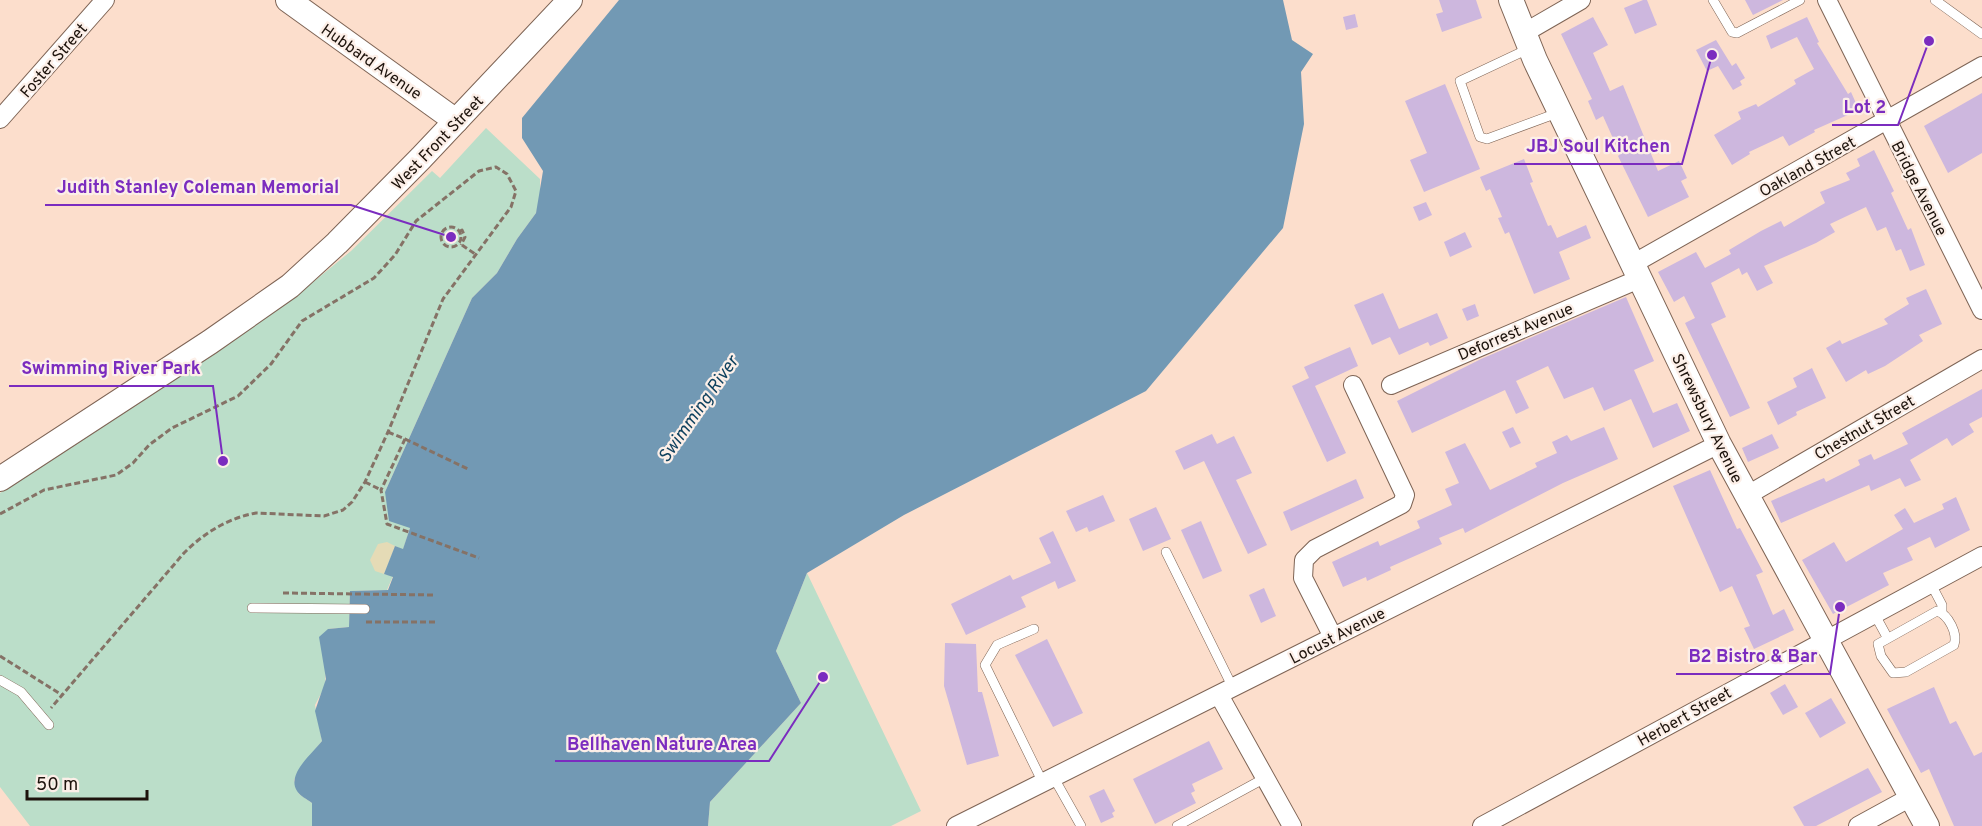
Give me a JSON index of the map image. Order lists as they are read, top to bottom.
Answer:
{
  "streets": {
    "main road": ["Hubbard Avenue", "West Front Street", "Shrewsbury Avenue"],
    "street": [
      "Foster Street",
      "Oakland Street",
      "Bridge Avenue",
      "Deforrest Avenue",
      "Chestnut Street",
      "Locust Avenue",
      "Herbert Street"
    ]
  },
  "crossings": [
    ["Hubbard Avenue", "West Front Street"],
    ["Oakland Street", "Bridge Avenue"],
    ["Oakland Street", "Deforrest Avenue"],
    ["Oakland Street", "Shrewsbury Avenue"],
    ["Deforrest Avenue", "Shrewsbury Avenue"],
    ["Shrewsbury Avenue", "Chestnut Street"],
    ["Shrewsbury Avenue", "Locust Avenue"],
    ["Shrewsbury Avenue", "Herbert Street"]
  ],
  "water": ["Swimming River"],
  "places": [
    "Lot 2",
    "JBJ Soul Kitchen",
    "Judith Stanley Coleman Memorial",
    "Swimming River Park",
    "B2 Bistro & Bar",
    "Bellhaven Nature Area"
  ],
  "scale_bar": "50 m"
}
